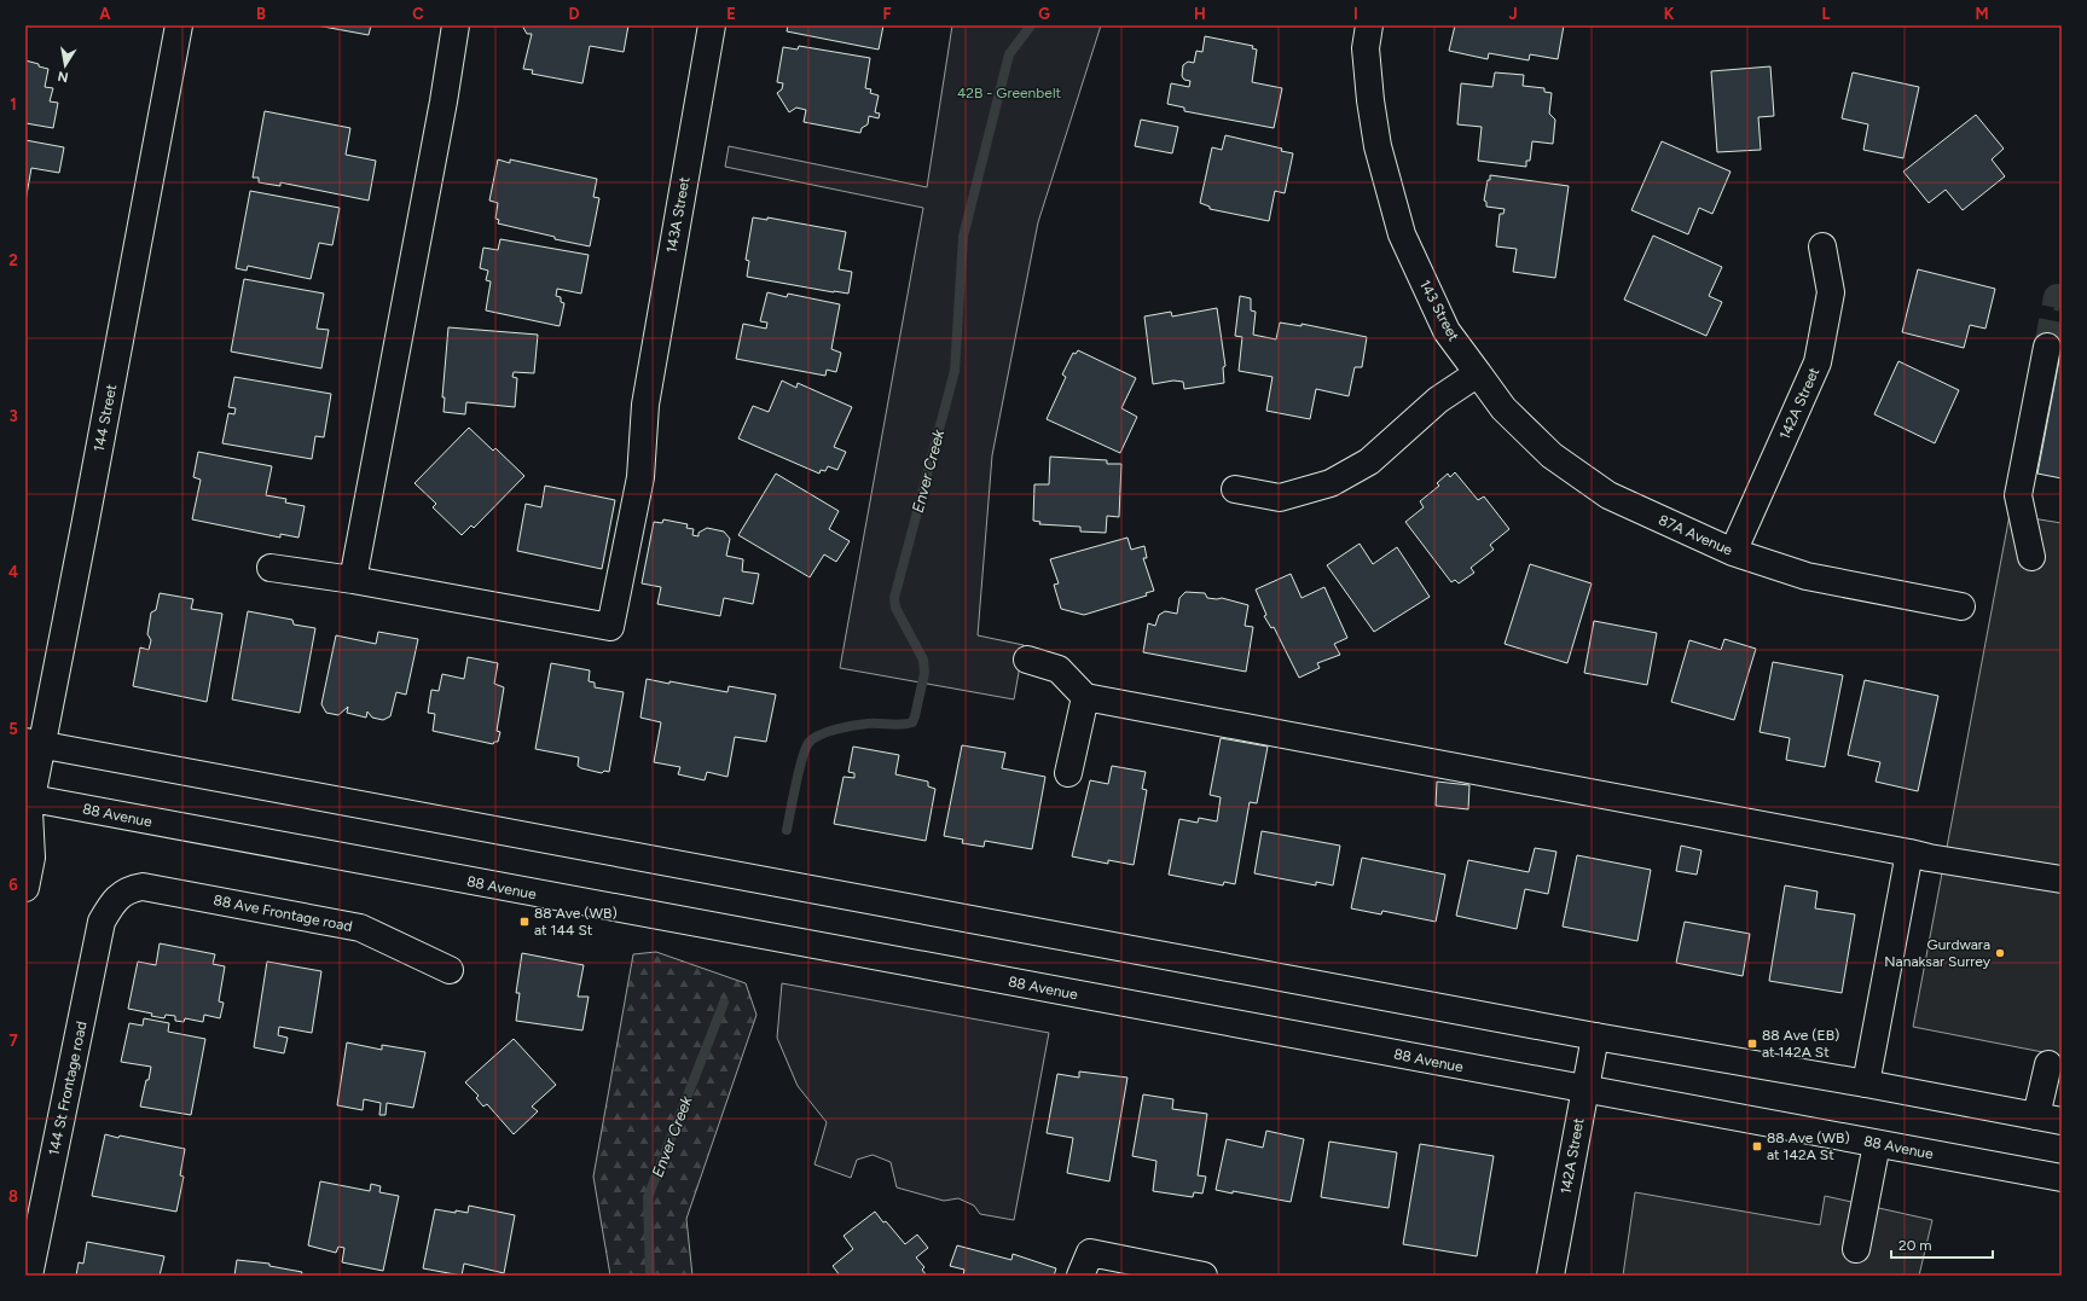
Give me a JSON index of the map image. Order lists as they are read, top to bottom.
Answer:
{
  "streets": {
    "main road": [
      "143A Street",
      "143 Street",
      "142A Street",
      "144 Street",
      "87A Avenue",
      "88 Avenue",
      "88 Ave Frontage road",
      "144 St Frontage road"
    ]
  },
  "crossings": [
    ["143 Street", "87A Avenue"],
    ["142A Street", "87A Avenue"],
    ["142A Street", "88 Avenue"],
    ["144 Street", "88 Avenue"],
    ["88 Ave Frontage road", "144 St Frontage road"]
  ],
  "water": ["Enver Creek"],
  "parks": ["42B - Greenbelt"],
  "places": {
    "transit": ["88 Ave (WB) at 144 St", "88 Ave (EB) at 142A St", "88 Ave (WB) at 142A St"],
    "other": ["Gurdwara Nanaksar Surrey"]
  },
  "scale_bar": "20 m",
  "north": "bottom",
  "grid": {
    "columns": [
      "A",
      "B",
      "C",
      "D",
      "E",
      "F",
      "G",
      "H",
      "I",
      "J",
      "K",
      "L",
      "M"
    ],
    "rows": [
      "1",
      "2",
      "3",
      "4",
      "5",
      "6",
      "7",
      "8"
    ]
  }
}
